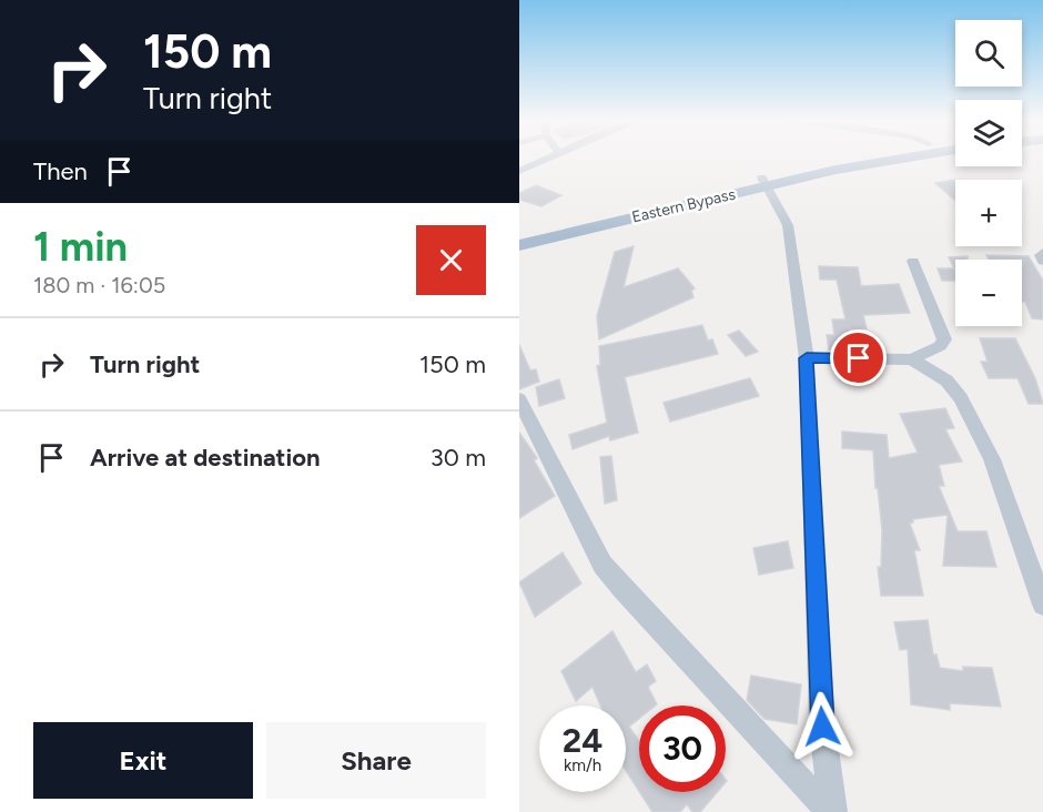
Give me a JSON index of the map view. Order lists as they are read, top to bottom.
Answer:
{
  "streets": {
    "main road": ["Eastern Bypass"]
  },
  "page": {
    "turn": ["150 m", "Turn right"],
    "map_buttons": ["+", "−"],
    "then": "Then",
    "heading": ["1 min", "180 m · 16:05"],
    "list": [
      {
        "name": "Turn right",
        "value": "150 m"
      },
      {
        "name": "Arrive at destination",
        "value": "30 m"
      }
    ],
    "speed": "24 km/h",
    "limit": "30",
    "buttons": ["Exit", "Share"]
  }
}
